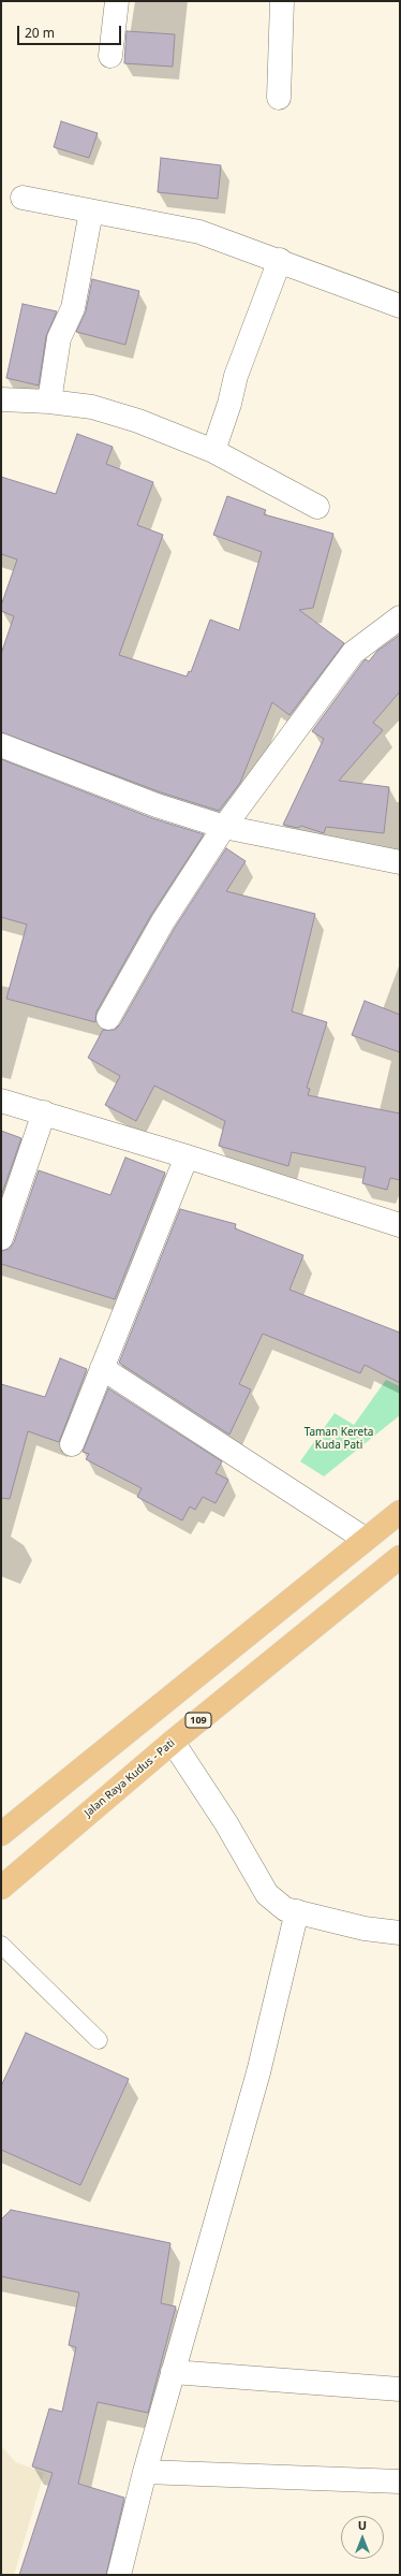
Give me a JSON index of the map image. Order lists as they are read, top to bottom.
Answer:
{
  "streets": {
    "main road": ["109", "Jalan Raya Kudus - Pati"]
  },
  "parks": ["Taman Kereta Kuda Pati"],
  "scale_bar": "20 m",
  "north": "top"
}
